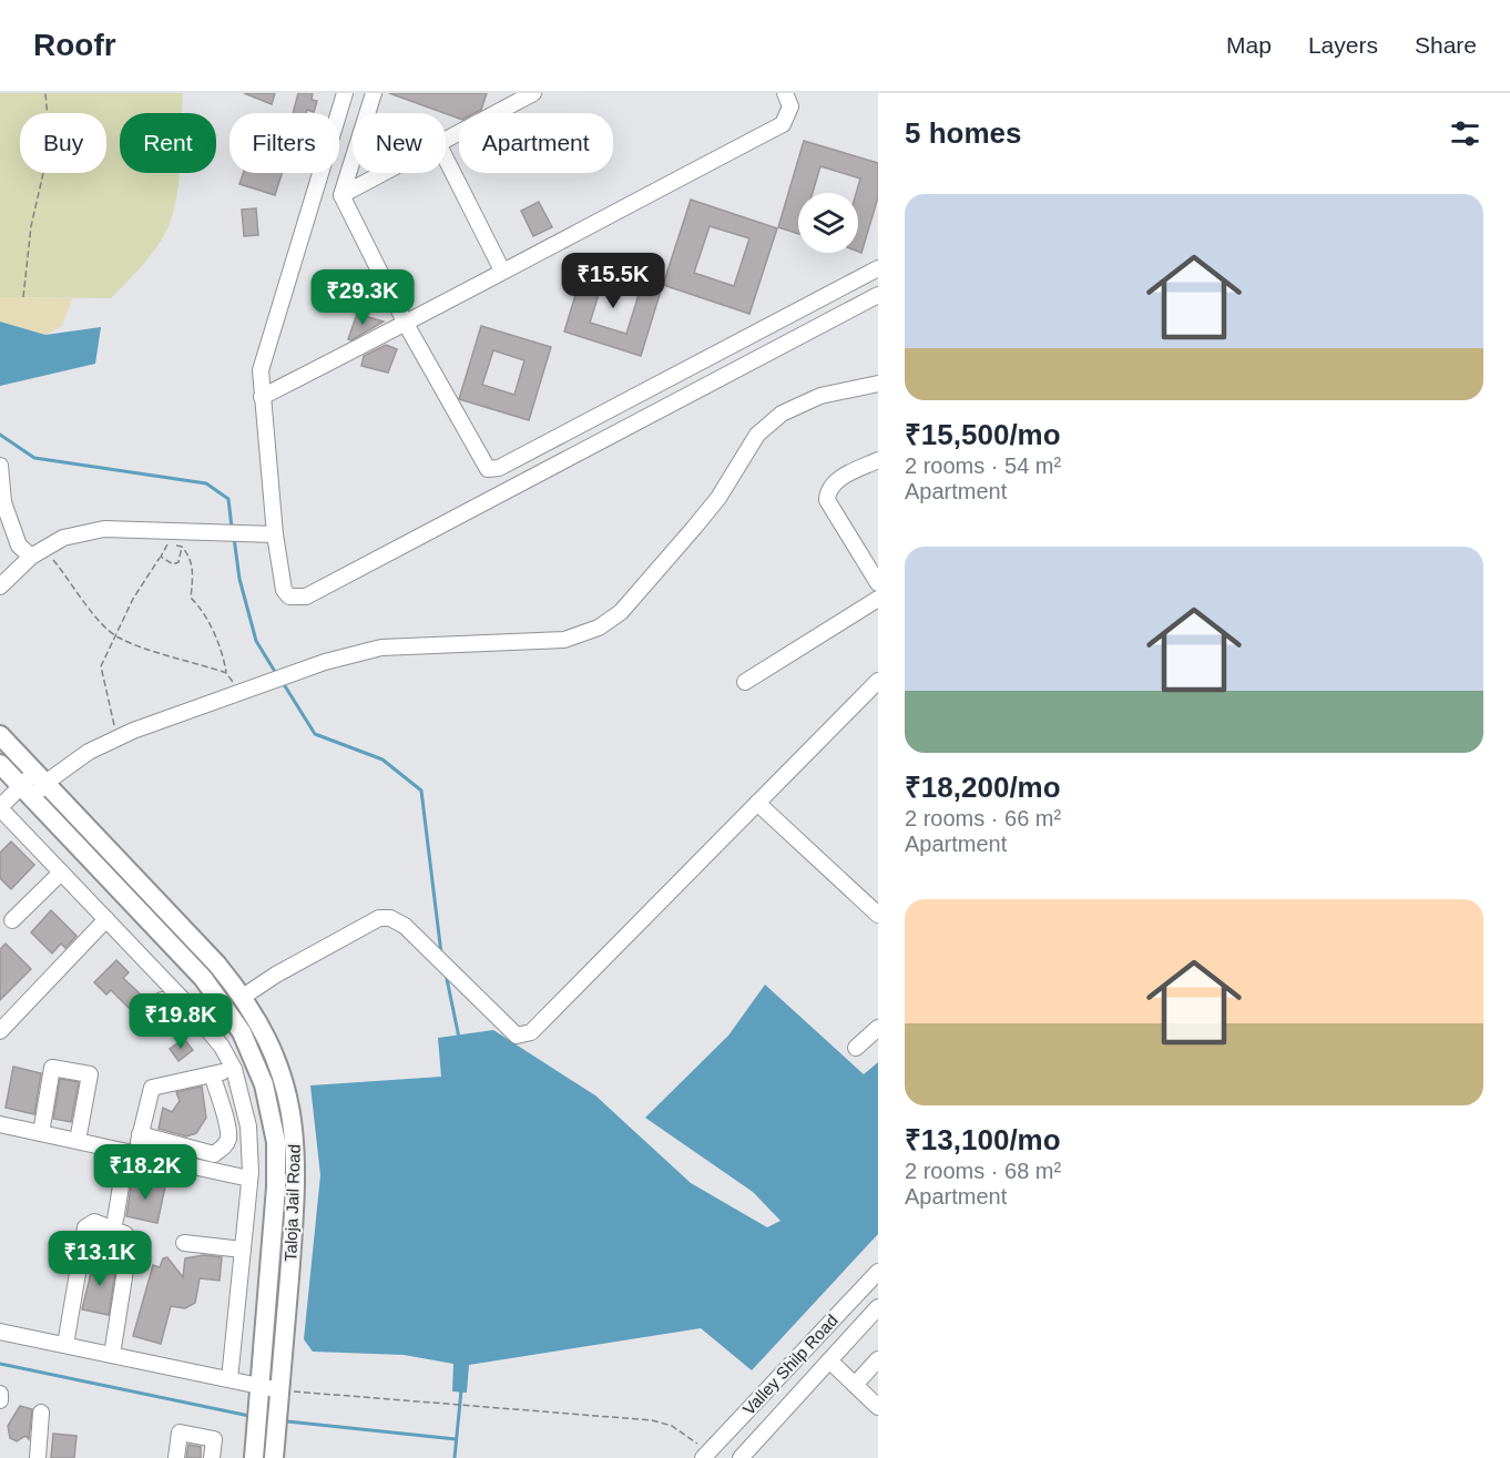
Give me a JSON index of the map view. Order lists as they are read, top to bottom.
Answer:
{
  "streets": {
    "main road": ["Taloja Jail Road"],
    "street": ["Valley Shilp Road"]
  },
  "page": {
    "header": "Roofr",
    "nav": ["Map", "Layers", "Share"],
    "heading": "5 homes",
    "chip": [
      "Buy",
      "Rent",
      "Filters",
      "New",
      "Apartment"
    ],
    "list": [
      {
        "name": "₹15,500/mo",
        "note": "2 rooms · 54 m² · Apartment"
      },
      {
        "name": "₹18,200/mo",
        "note": "2 rooms · 66 m² · Apartment"
      },
      {
        "name": "₹13,100/mo",
        "note": "2 rooms · 68 m² · Apartment"
      }
    ],
    "price": [
      "₹15.5K",
      "₹29.3K",
      "₹19.8K",
      "₹18.2K",
      "₹13.1K"
    ]
  }
}
